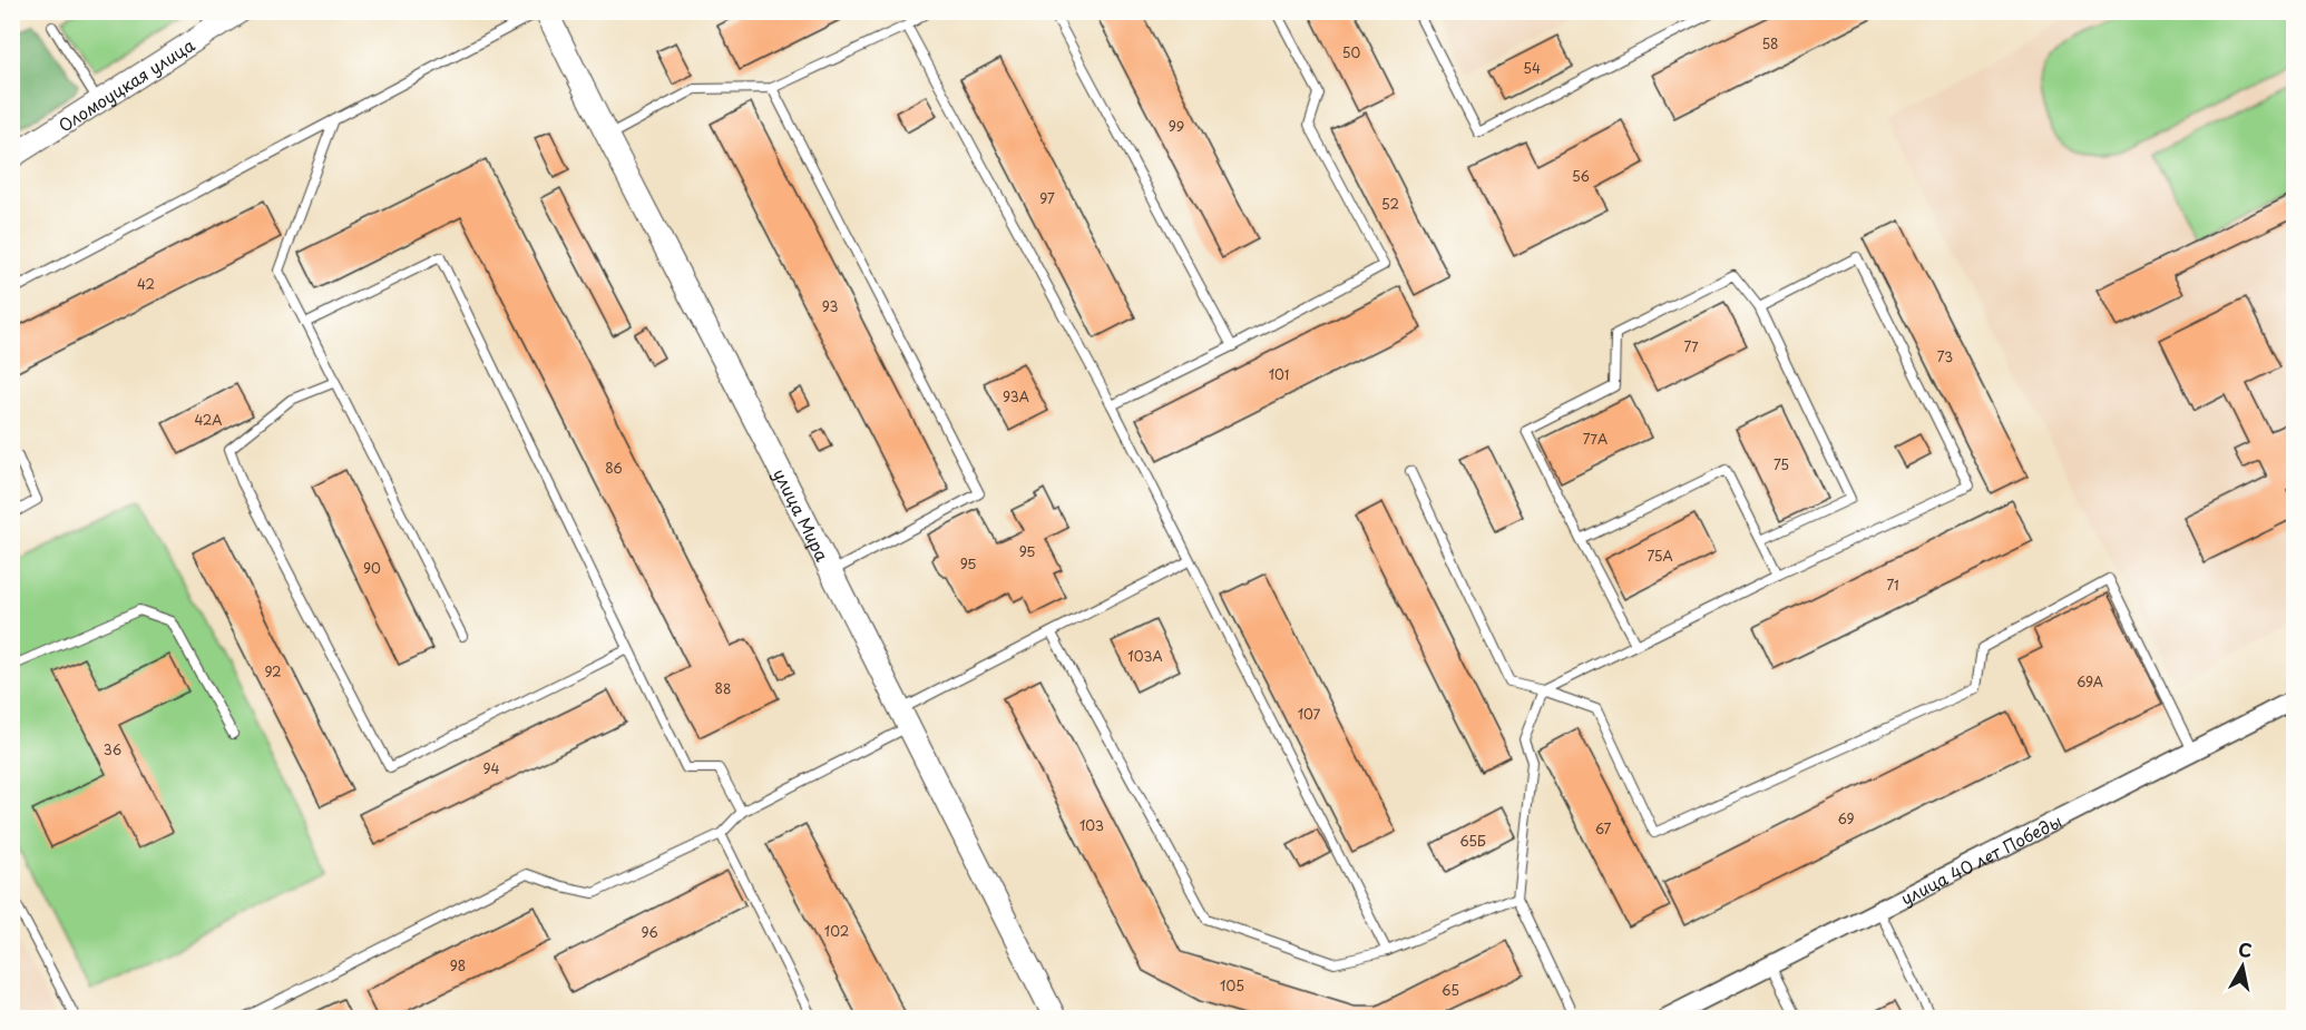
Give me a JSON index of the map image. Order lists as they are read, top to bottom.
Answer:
{
  "streets": {
    "street": ["Оломоуцкая улица", "улица Мира", "улица 40 лет Победы"]
  },
  "house_numbers": [
    "58",
    "50",
    "54",
    "99",
    "56",
    "97",
    "52",
    "42",
    "93",
    "77",
    "73",
    "101",
    "93А",
    "42А",
    "77А",
    "75",
    "86",
    "95",
    "75А",
    "95",
    "90",
    "71",
    "103А",
    "92",
    "69А",
    "88",
    "107",
    "36",
    "94",
    "69",
    "103",
    "67",
    "65Б",
    "102",
    "96",
    "98",
    "105",
    "65"
  ],
  "north": "top"
}
